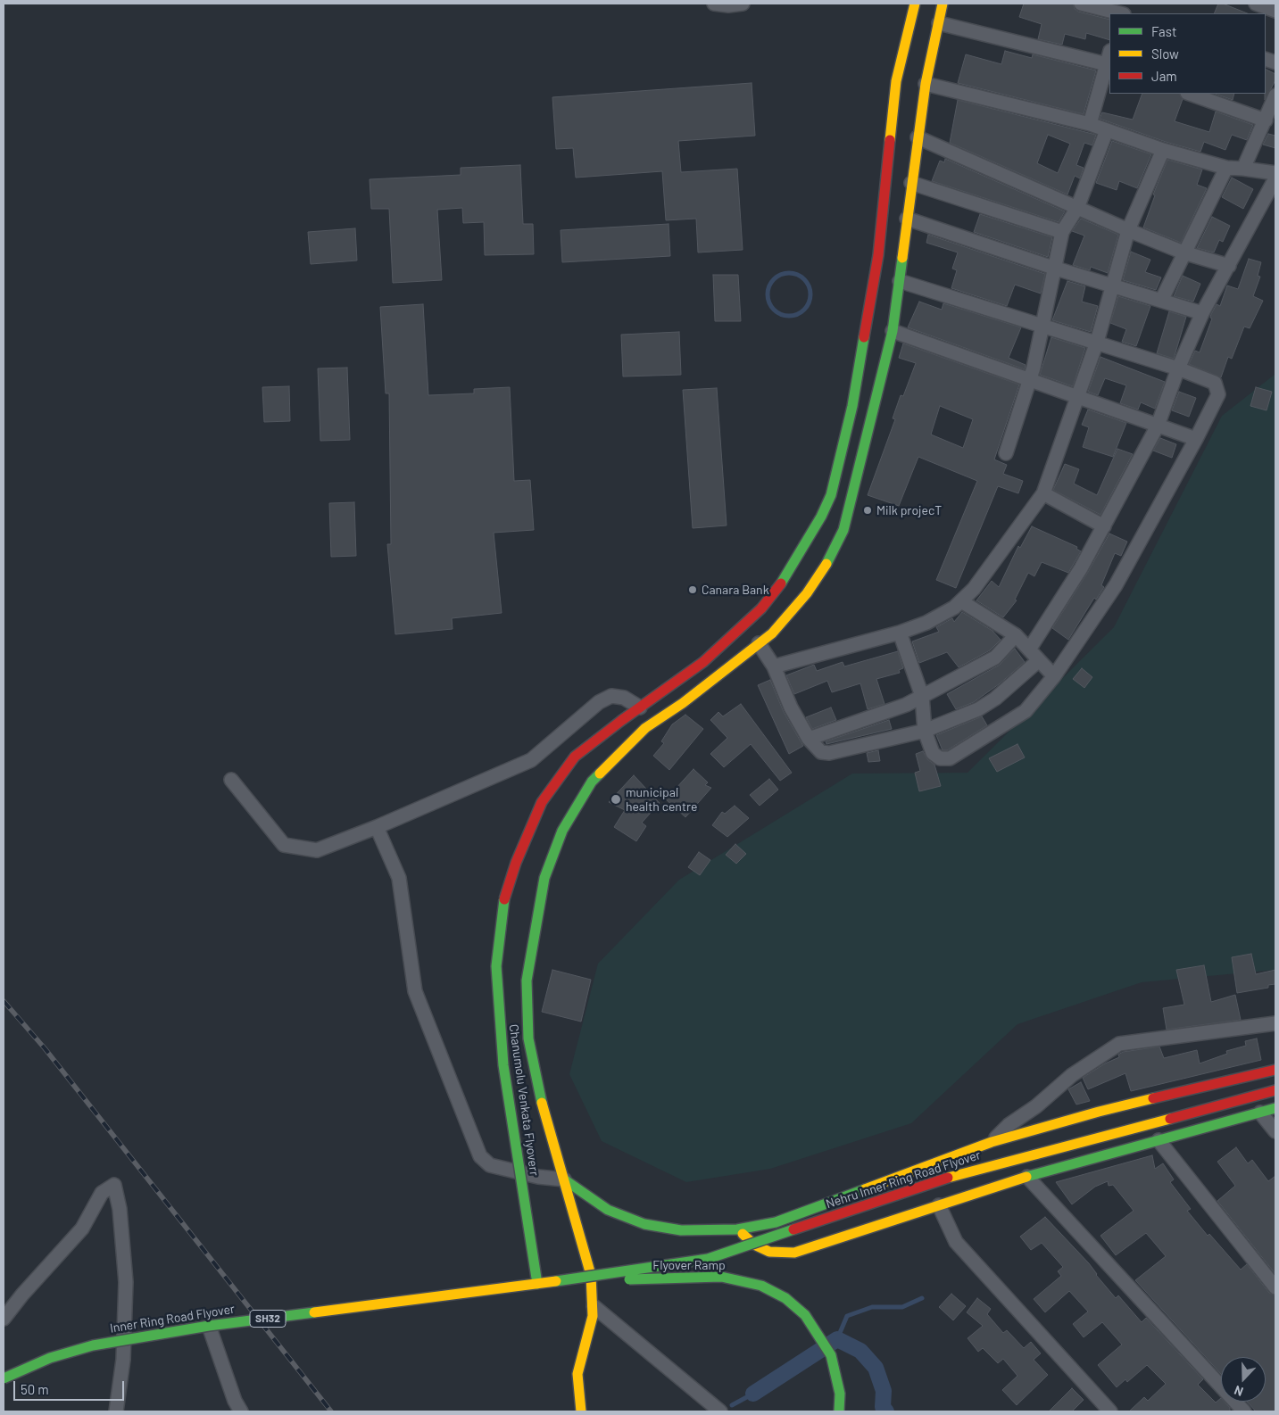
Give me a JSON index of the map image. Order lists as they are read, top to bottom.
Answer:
{
  "streets": {
    "street": [
      "Chanumolu Venkata Flyoverr",
      "Nehru Inner Ring Road Flyover",
      "Flyover Ramp",
      "Inner Ring Road Flyover",
      "SH32"
    ]
  },
  "crossings": [
    ["Chanumolu Venkata Flyoverr", "Nehru Inner Ring Road Flyover"],
    ["Chanumolu Venkata Flyoverr", "Flyover Ramp"],
    ["Chanumolu Venkata Flyoverr", "Inner Ring Road Flyover"],
    ["Nehru Inner Ring Road Flyover", "Flyover Ramp"],
    ["Nehru Inner Ring Road Flyover", "Inner Ring Road Flyover"],
    ["Flyover Ramp", "Inner Ring Road Flyover"]
  ],
  "places": ["Milk projecT", "Canara Bank", "municipal health centre"],
  "legend": ["Fast", "Slow", "Jam"],
  "scale_bar": "50 m",
  "north": "bottom"
}
